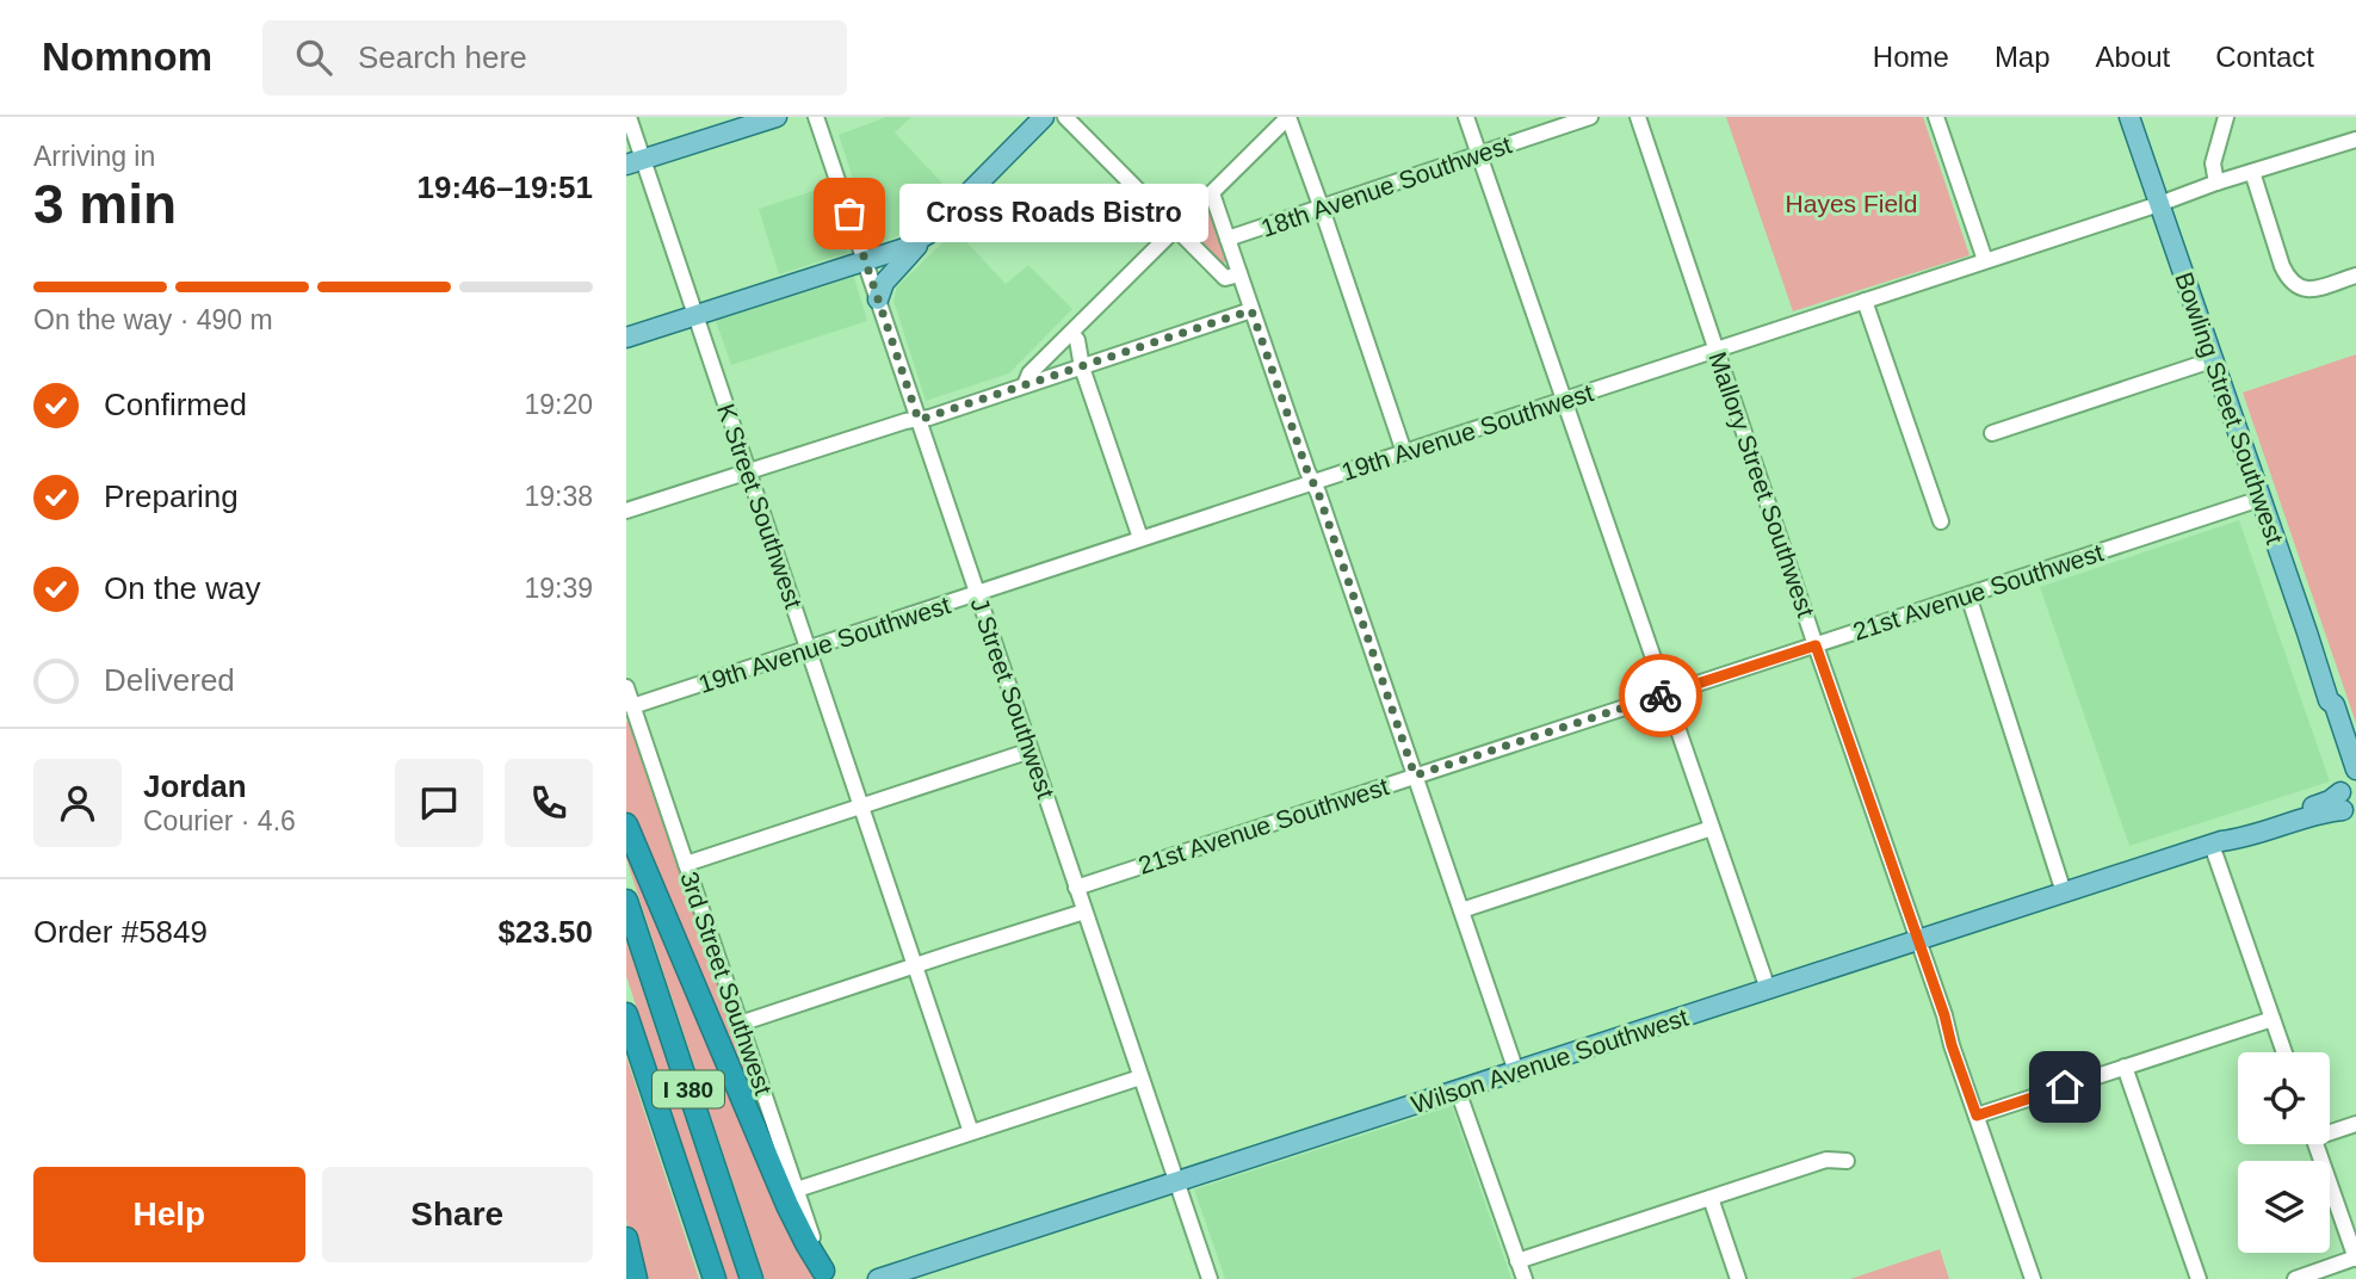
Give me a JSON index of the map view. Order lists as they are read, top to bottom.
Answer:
{
  "streets": {
    "highway": ["I 380"],
    "main road": ["Bowling Street Southwest", "Wilson Avenue Southwest"],
    "street": [
      "18th Avenue Southwest",
      "19th Avenue Southwest",
      "Mallory Street Southwest",
      "K Street Southwest",
      "21st Avenue Southwest",
      "J Street Southwest",
      "3rd Street Southwest"
    ]
  },
  "crossings": [
    ["Bowling Street Southwest", "19th Avenue Southwest"],
    ["Bowling Street Southwest", "21st Avenue Southwest"],
    ["Bowling Street Southwest", "Wilson Avenue Southwest"],
    ["19th Avenue Southwest", "Mallory Street Southwest"],
    ["19th Avenue Southwest", "K Street Southwest"],
    ["19th Avenue Southwest", "J Street Southwest"],
    ["19th Avenue Southwest", "3rd Street Southwest"],
    ["Mallory Street Southwest", "21st Avenue Southwest"],
    ["Mallory Street Southwest", "Wilson Avenue Southwest"],
    ["21st Avenue Southwest", "J Street Southwest"],
    ["J Street Southwest", "Wilson Avenue Southwest"]
  ],
  "parks": ["Hayes Field"],
  "places": ["Cross Roads Bistro"],
  "page": {
    "header": "Nomnom",
    "search": "Search here",
    "nav": [
      "Home",
      "Map",
      "About",
      "Contact"
    ],
    "heading": ["3 min", "Arriving in", "19:46–19:51"],
    "panel": [
      "Jordan",
      "Courier · 4.6",
      "Order #5849",
      "$23.50"
    ],
    "bubble": "Cross Roads Bistro",
    "bar": "On the way · 490 m",
    "list": [
      ["Confirmed", "19:20"],
      ["Preparing", "19:38"],
      ["On the way", "19:39"],
      "Delivered"
    ],
    "buttons": ["Help", "Share"]
  }
}
